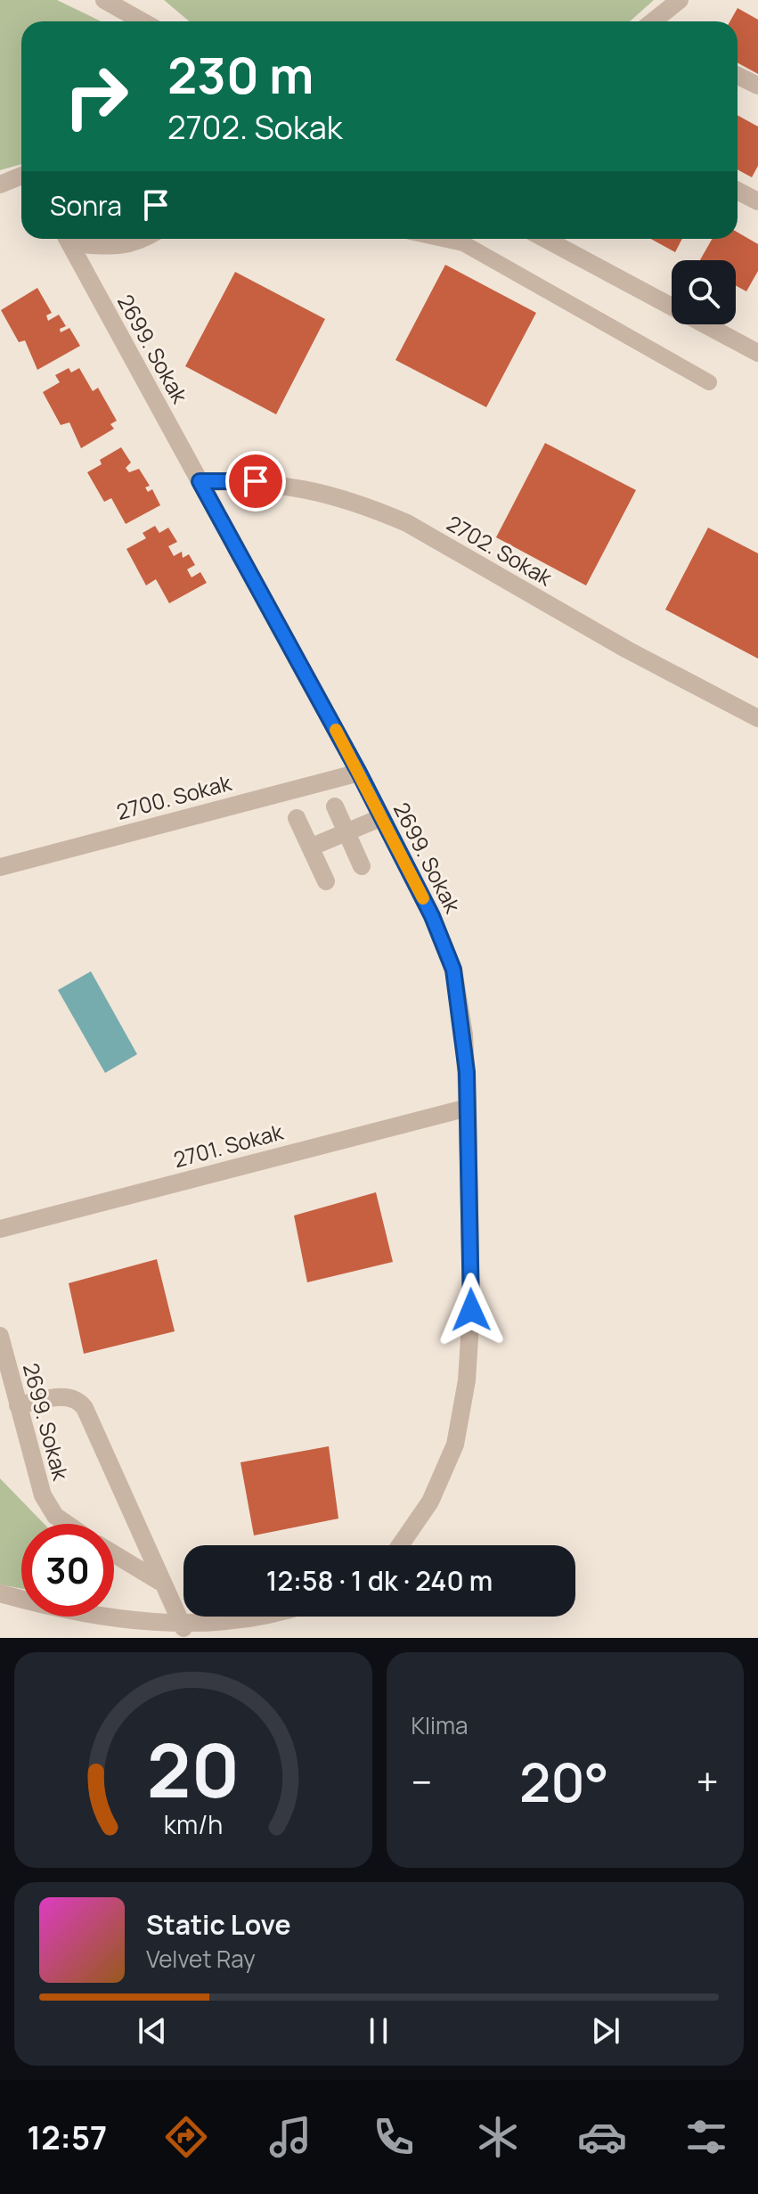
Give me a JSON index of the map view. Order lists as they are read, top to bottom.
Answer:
{
  "streets": {
    "street": [
      "2699. Sokak",
      "2702. Sokak",
      "2700. Sokak",
      "2701. Sokak"
    ]
  },
  "crossings": [
    ["2699. Sokak", "2702. Sokak"],
    ["2699. Sokak", "2700. Sokak"],
    ["2699. Sokak", "2701. Sokak"]
  ],
  "page": {
    "turn": ["230 m", "2702. Sokak"],
    "then": "Sonra",
    "limit": "30",
    "trip": "12:58 · 1 dk · 240 m",
    "tile": "Klima",
    "heat": ["−", "20°", "+"],
    "song": ["Static Love", "Velvet Ray"],
    "tabs": "12:57",
    "gauge": ["20", "km/h"]
  }
}
